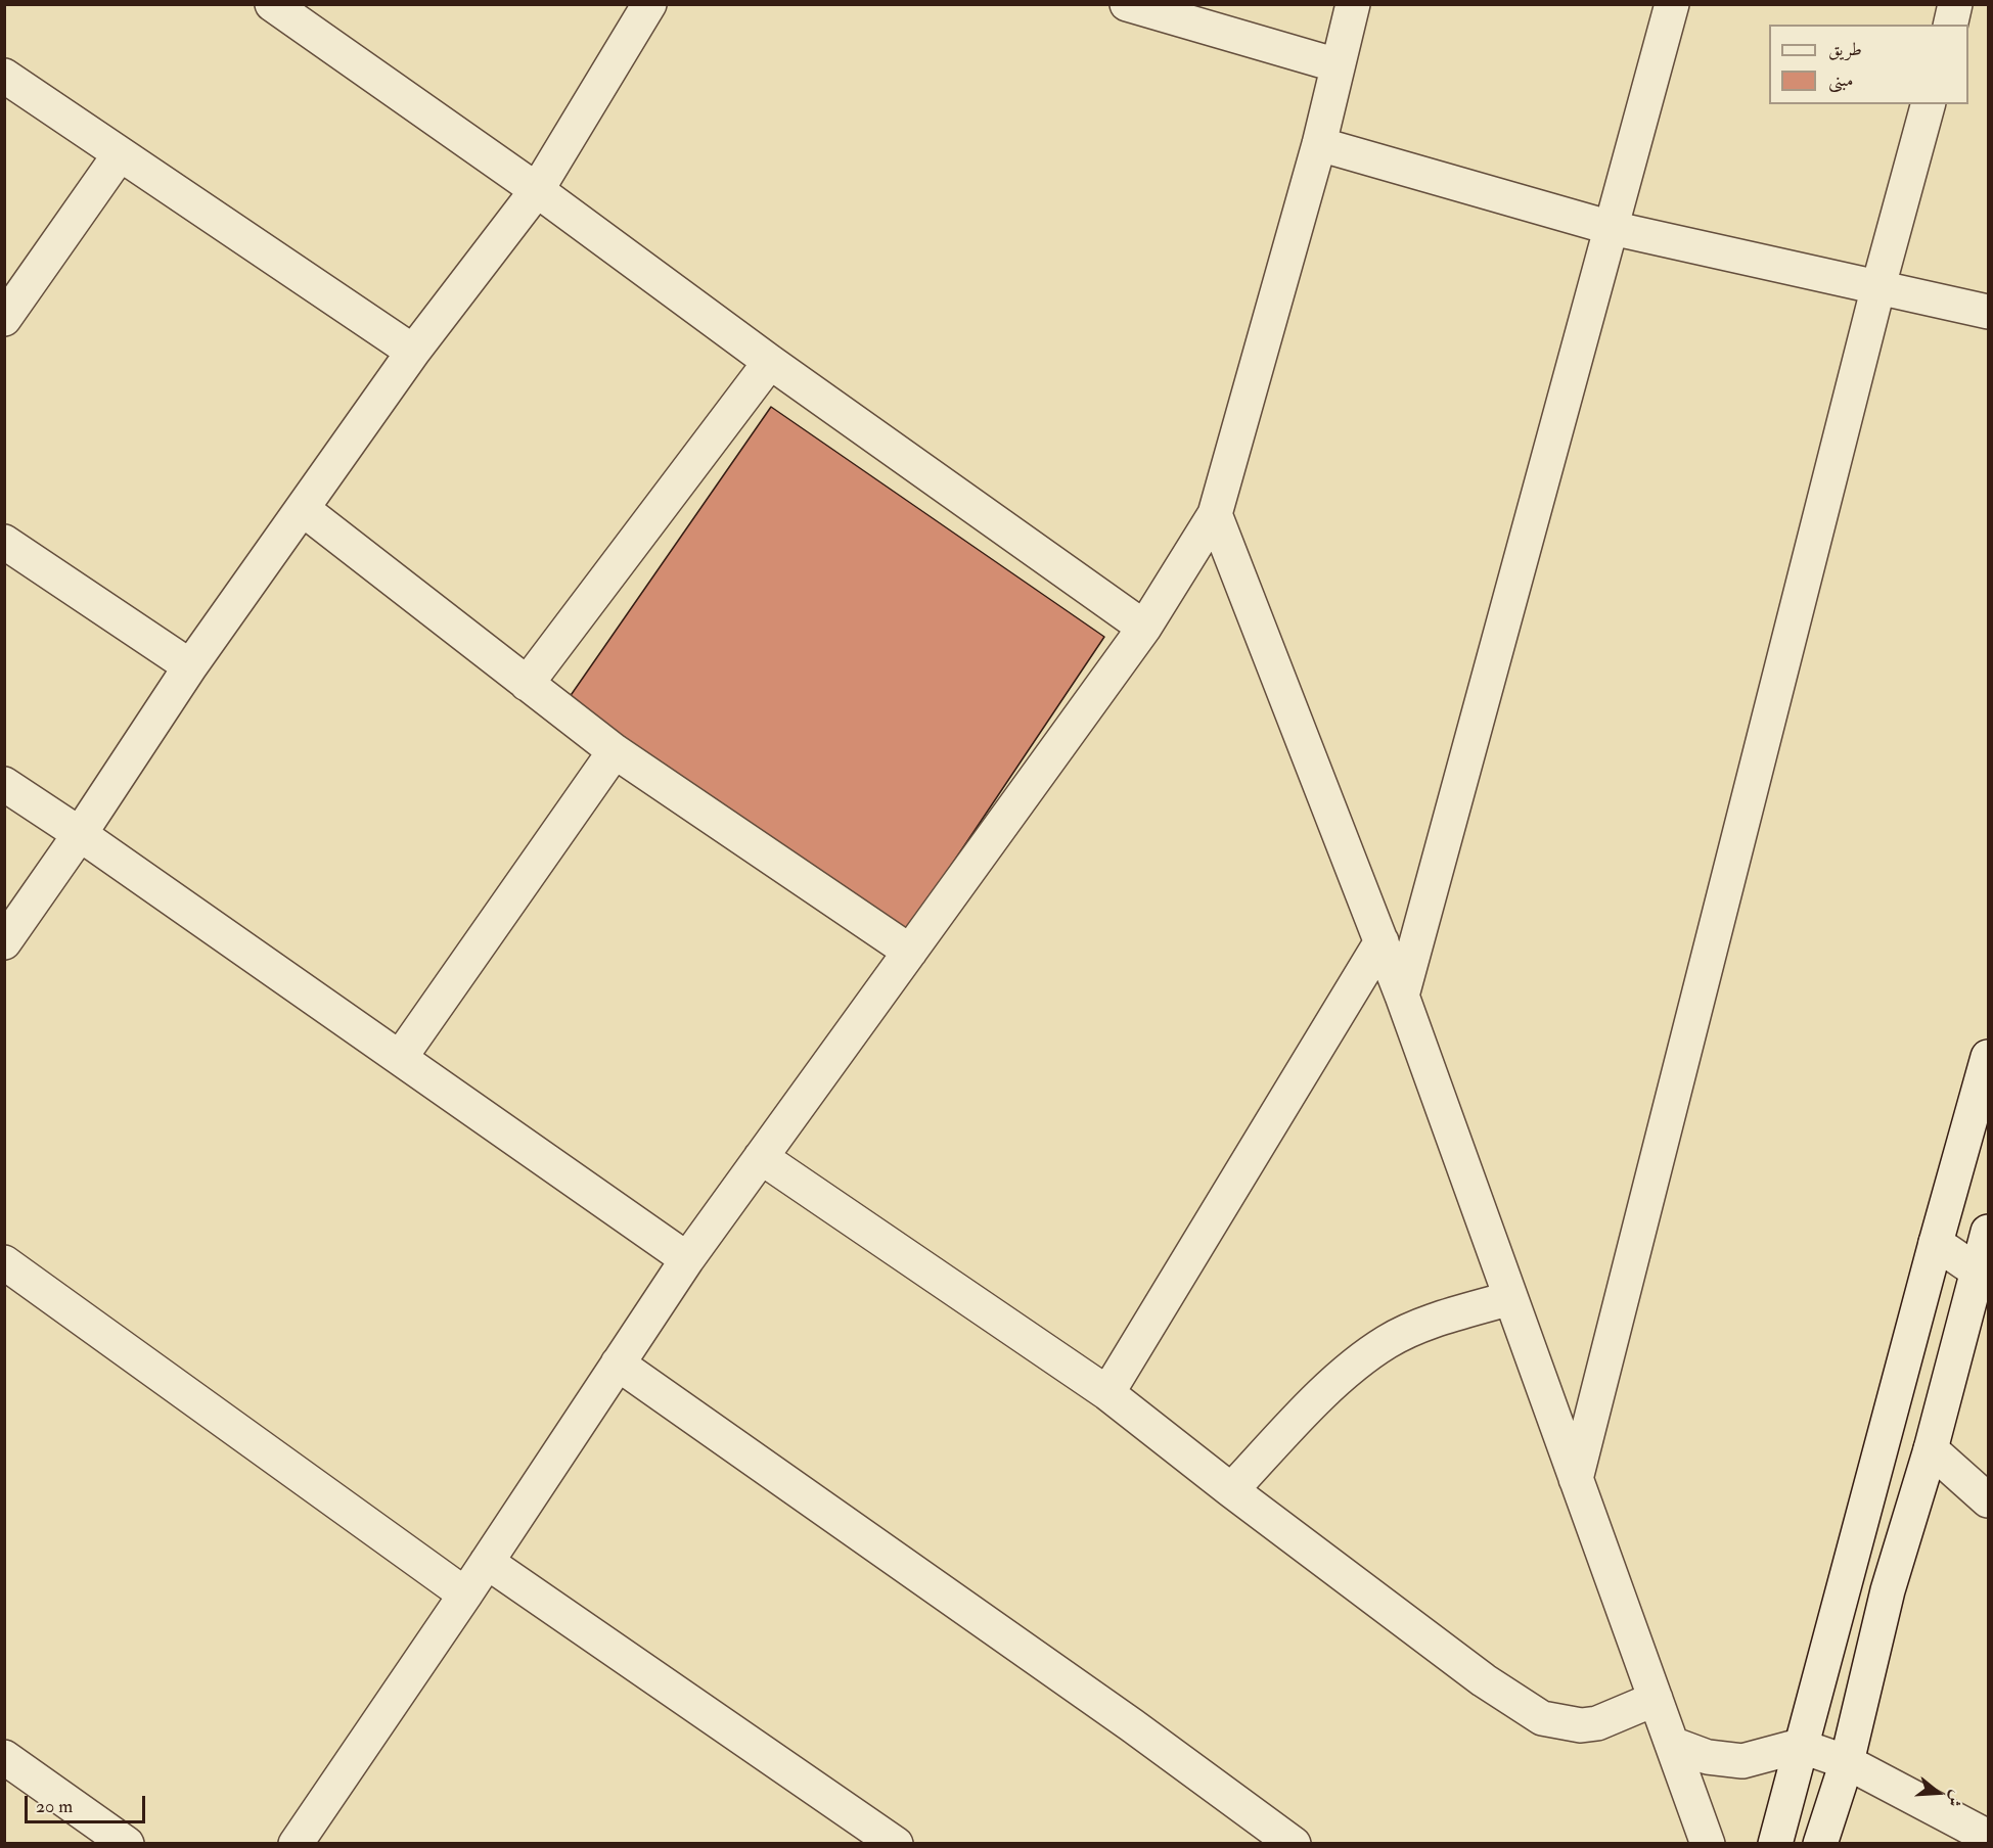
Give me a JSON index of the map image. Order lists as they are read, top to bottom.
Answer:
{
  "legend": ["طريق", "مبنى"],
  "scale_bar": "20 m",
  "north": "right"
}
